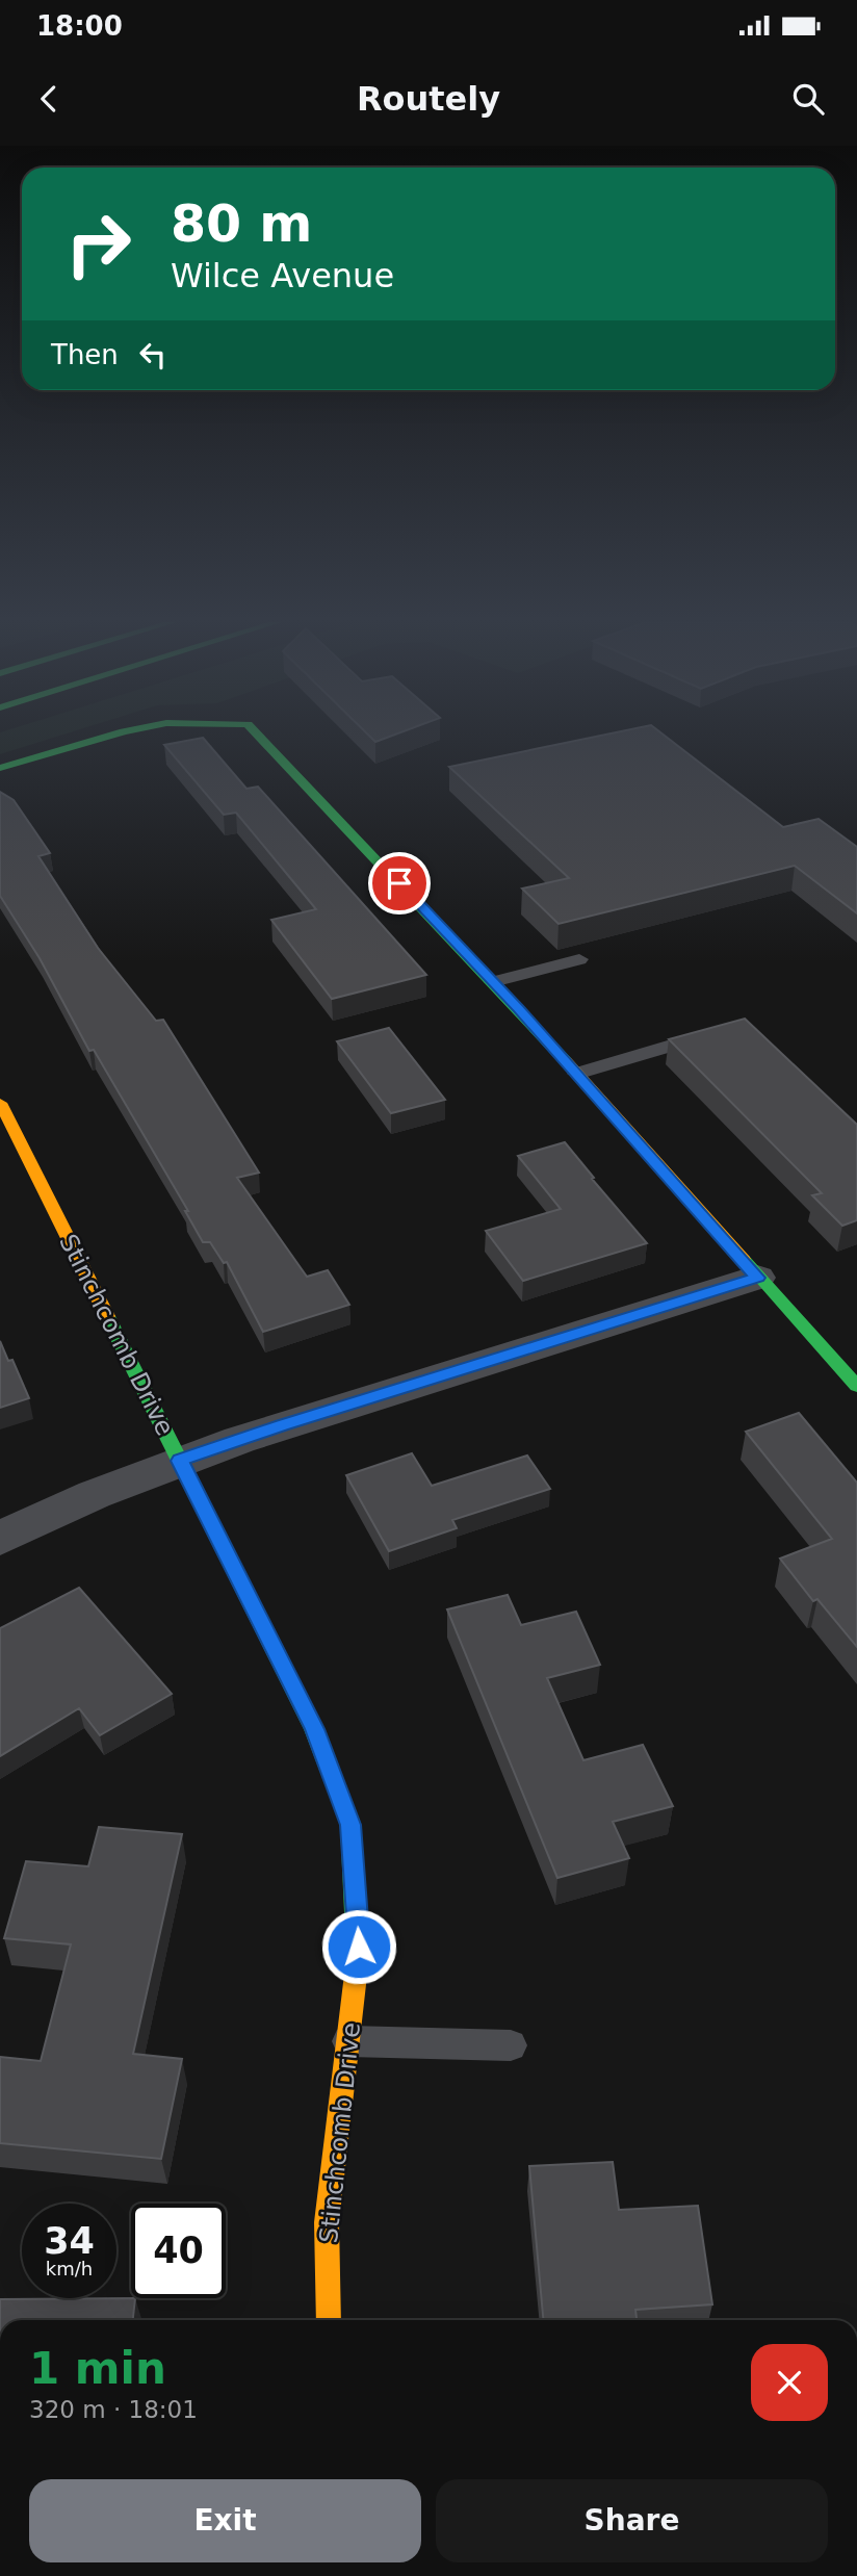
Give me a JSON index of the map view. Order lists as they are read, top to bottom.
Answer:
{
  "streets": {
    "main road": ["Stinchcomb Drive"]
  },
  "page": {
    "status": "18:00",
    "header": "Routely",
    "turn": ["80 m", "Wilce Avenue"],
    "then": "Then",
    "speed": "34 km/h",
    "limit": "40",
    "heading": ["1 min", "320 m · 18:01"],
    "buttons": ["Exit", "Share"]
  }
}
